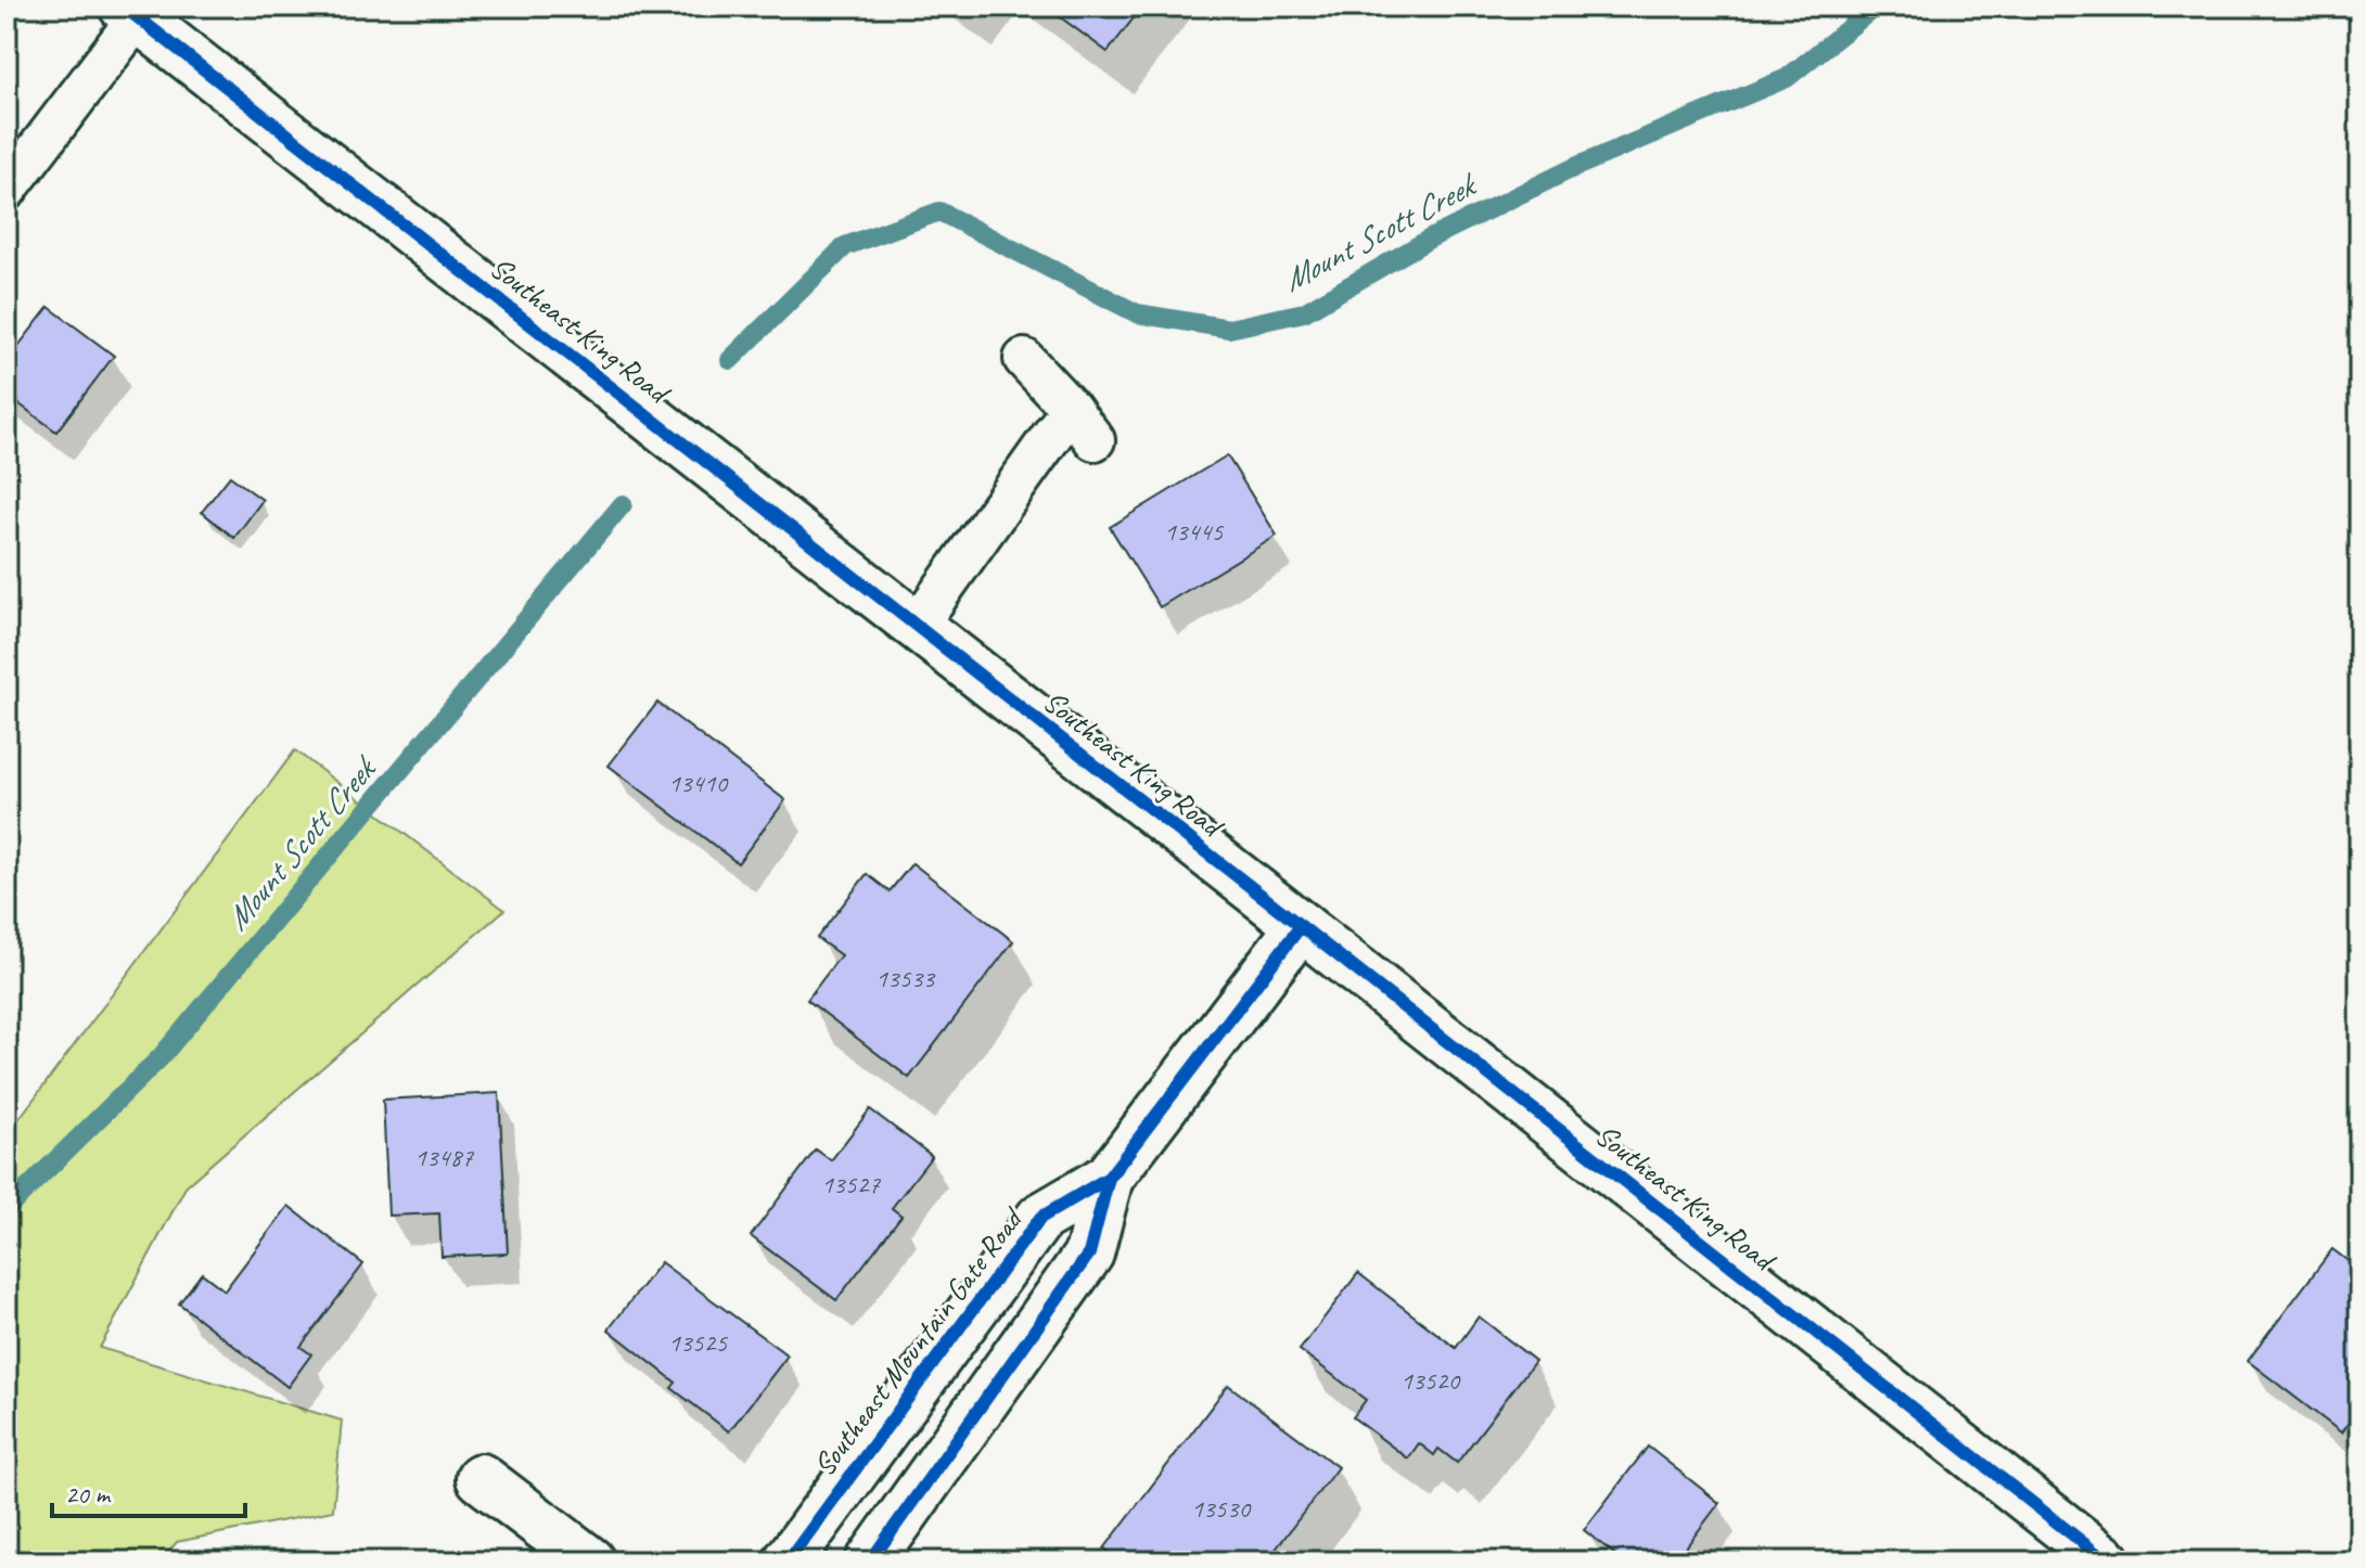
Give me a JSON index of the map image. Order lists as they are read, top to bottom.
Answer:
{
  "streets": {
    "main road": ["Southeast King Road", "Southeast Mountain Gate Road"]
  },
  "crossings": [
    ["Southeast King Road", "Southeast Mountain Gate Road"]
  ],
  "water": ["Mount Scott Creek"],
  "house_numbers": [
    "13445",
    "13410",
    "13533",
    "13487",
    "13527",
    "13525",
    "13520",
    "13530"
  ],
  "scale_bar": "20 m"
}
